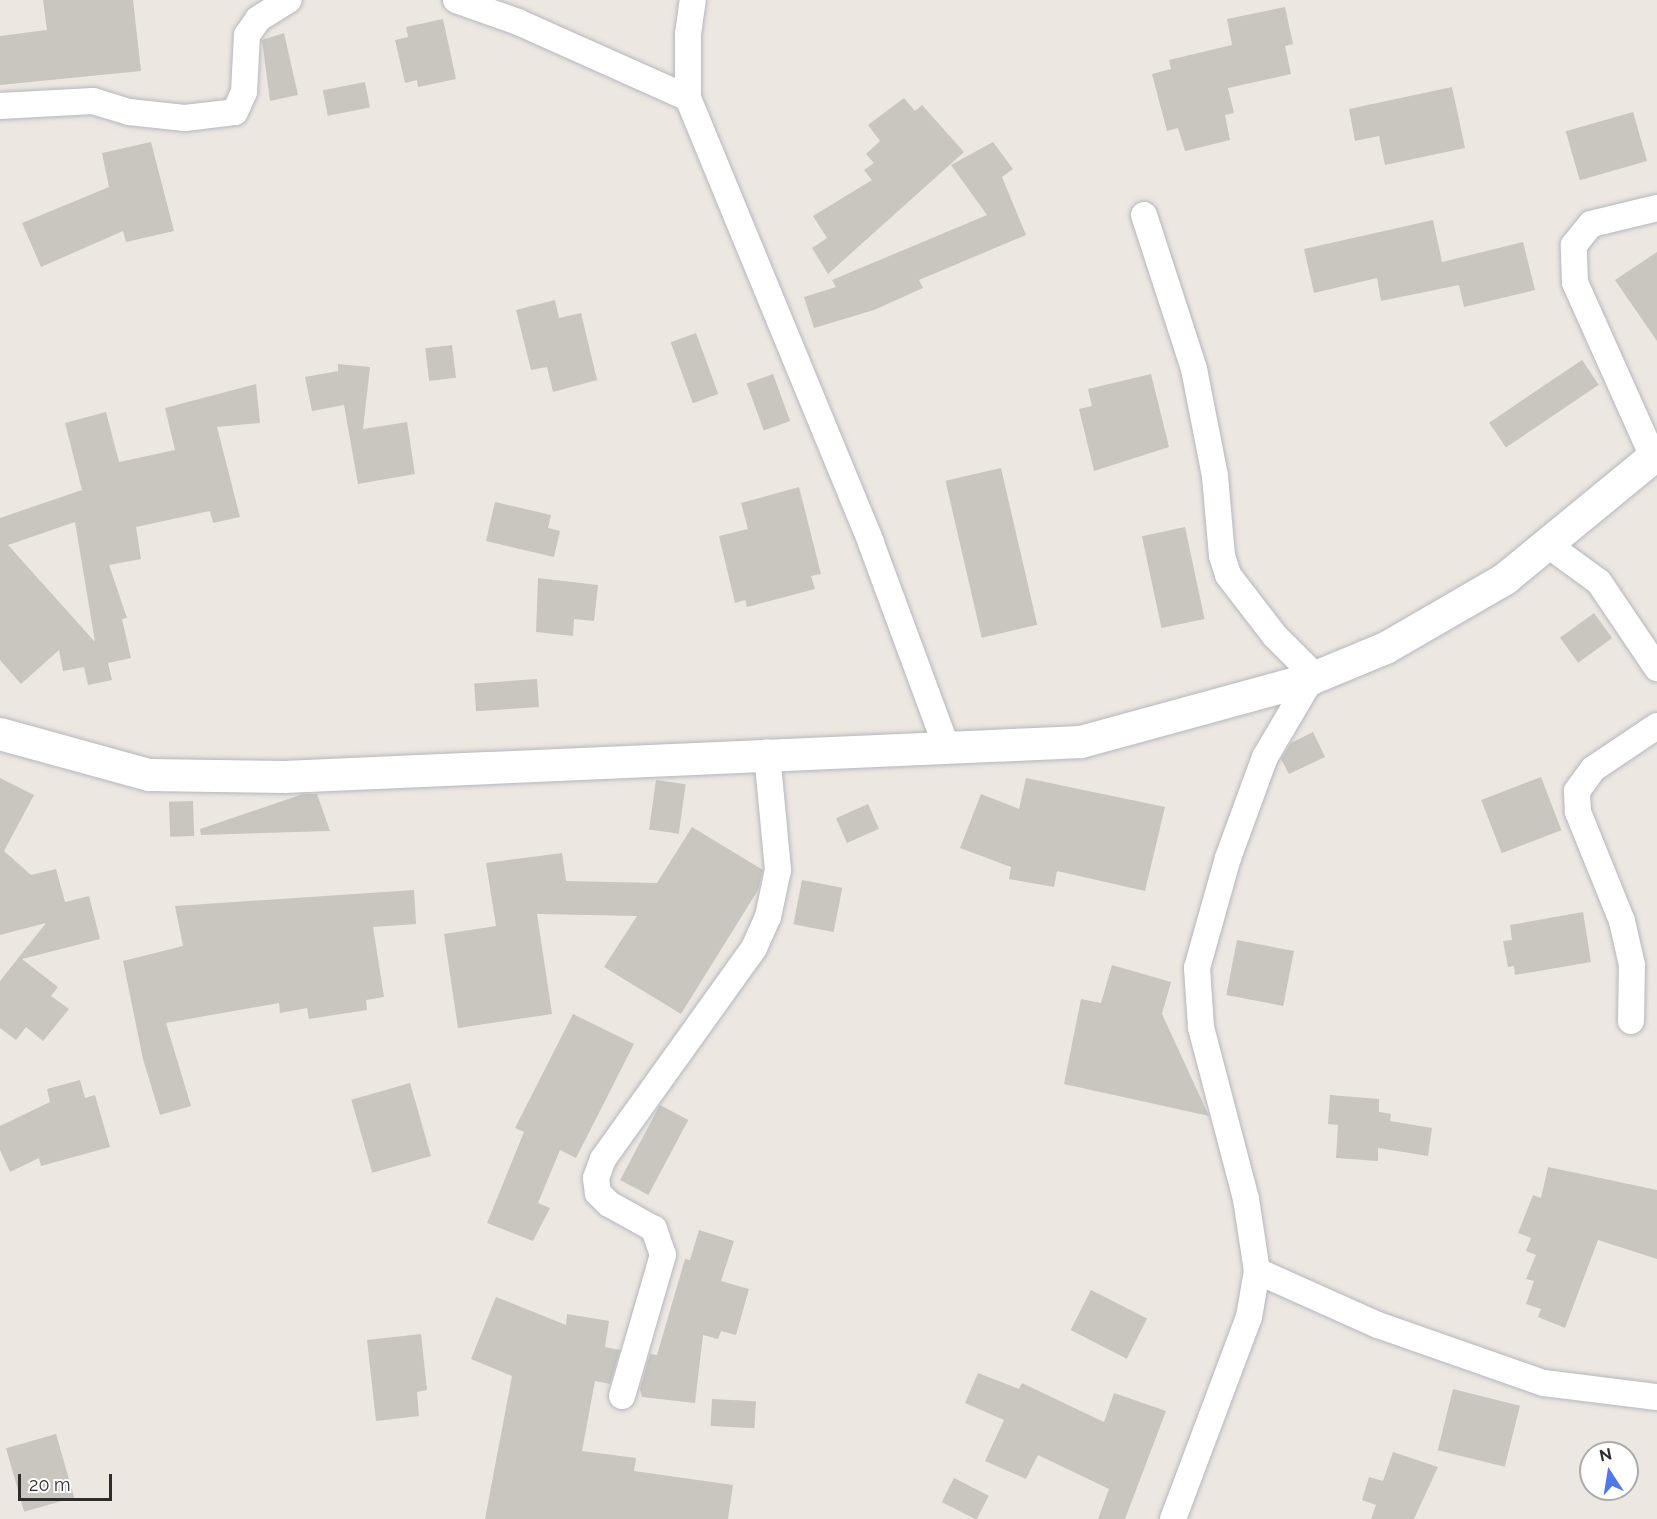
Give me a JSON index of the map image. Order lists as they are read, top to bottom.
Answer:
{
  "scale_bar": "20 m",
  "north": "top"
}
